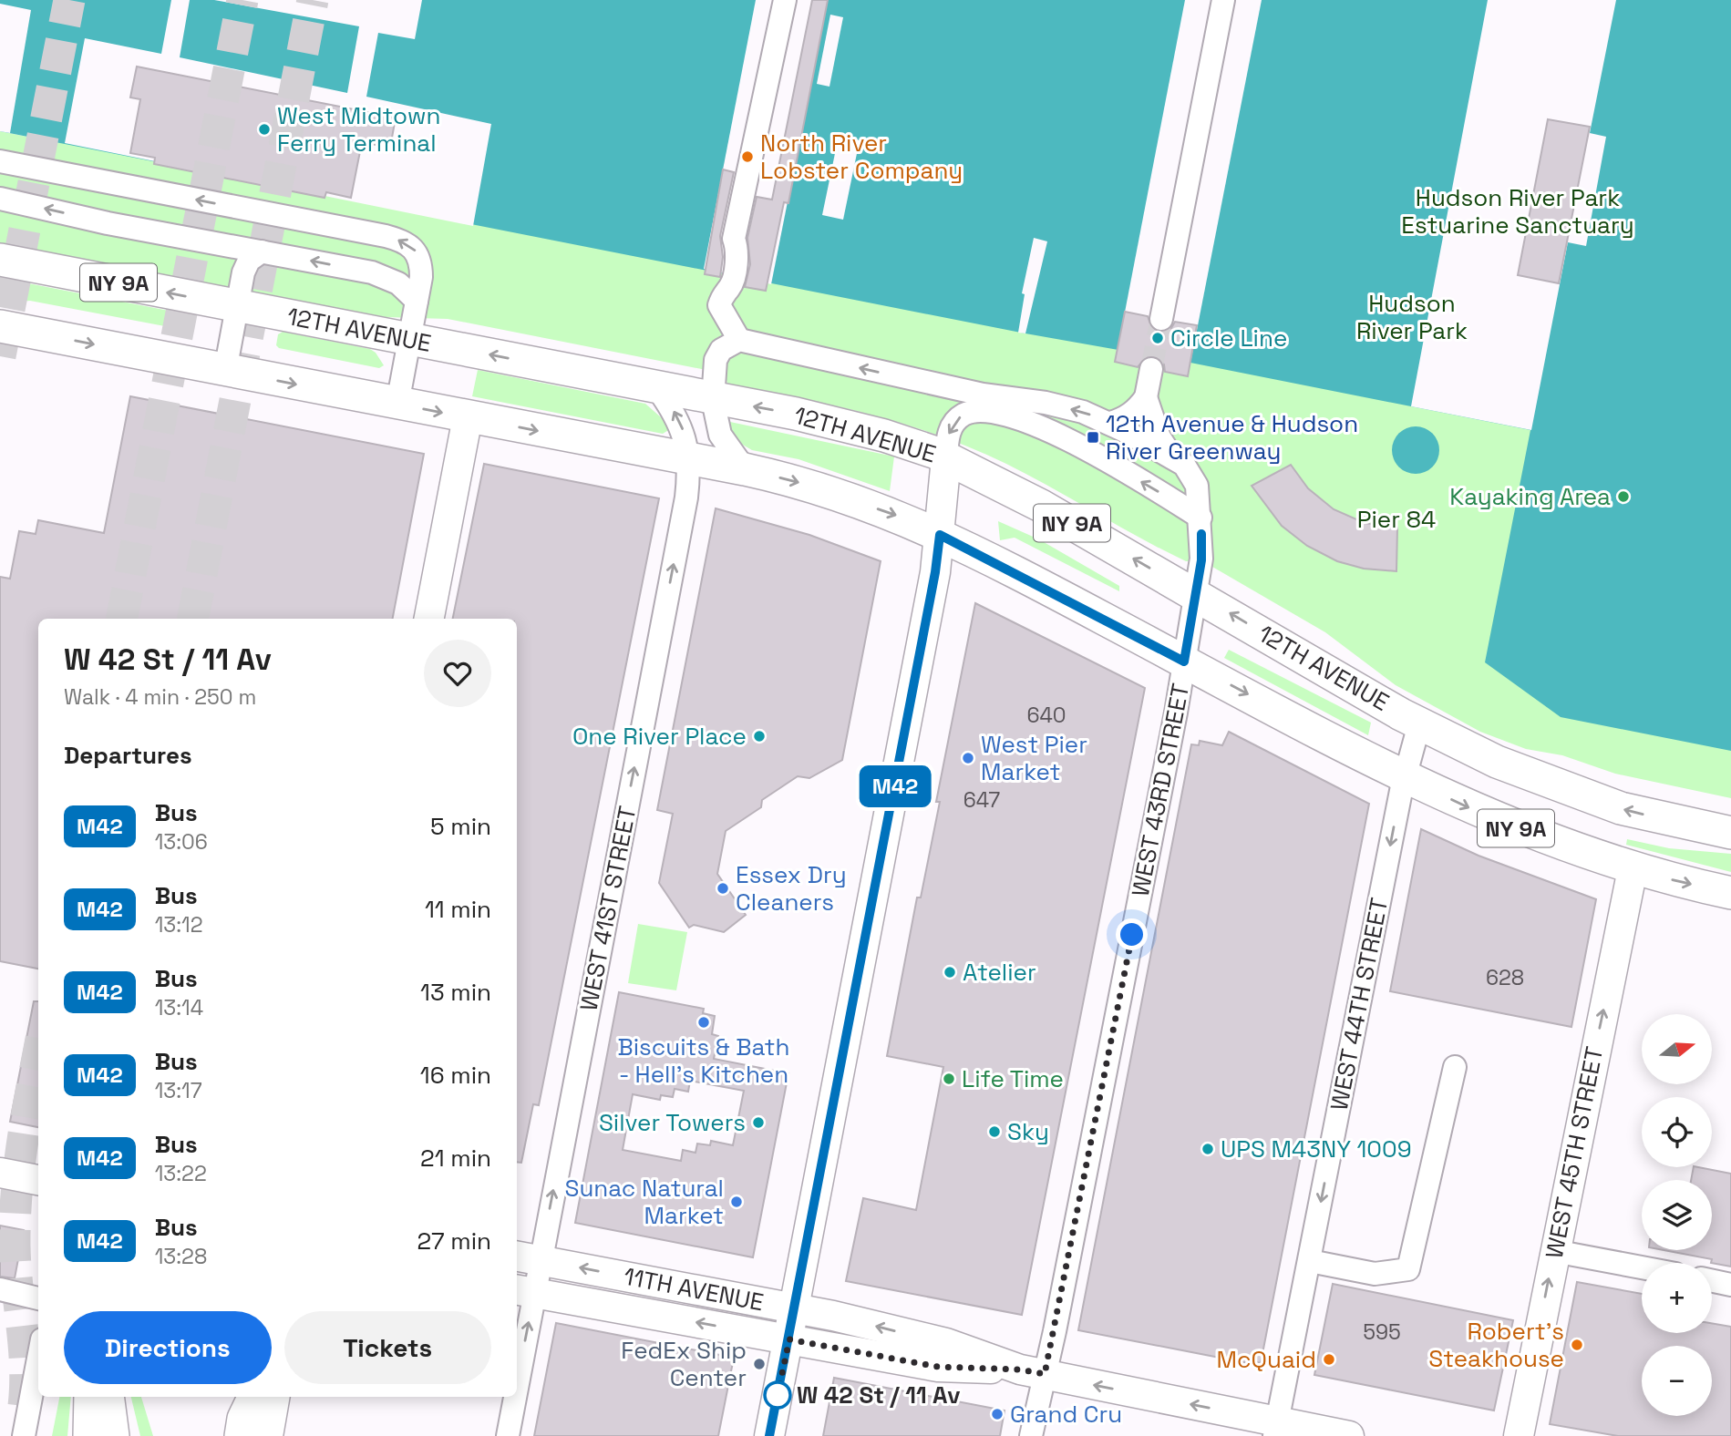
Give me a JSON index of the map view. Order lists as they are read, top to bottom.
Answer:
{
  "streets": {
    "highway": ["NY 9A", "12TH AVENUE"],
    "main road": ["WEST 45TH STREET", "11TH AVENUE"],
    "street": ["WEST 43RD STREET", "WEST 41ST STREET", "WEST 44TH STREET"]
  },
  "crossings": [
    ["NY 9A", "WEST 43RD STREET"],
    ["NY 9A", "WEST 41ST STREET"],
    ["NY 9A", "WEST 44TH STREET"],
    ["NY 9A", "WEST 45TH STREET"],
    ["12TH AVENUE", "WEST 43RD STREET"],
    ["12TH AVENUE", "WEST 41ST STREET"],
    ["12TH AVENUE", "WEST 44TH STREET"],
    ["WEST 43RD STREET", "11TH AVENUE"],
    ["WEST 41ST STREET", "11TH AVENUE"],
    ["WEST 44TH STREET", "11TH AVENUE"]
  ],
  "one_way": [
    "WEST 41ST STREET",
    "WEST 44TH STREET",
    "WEST 45TH STREET",
    "11TH AVENUE"
  ],
  "parks": ["Hudson River Park Estuarine Sanctuary", "Hudson River Park", "Pier 84"],
  "places": {
    "other": [
      "West Midtown Ferry Terminal",
      "North River Lobster Company",
      "Circle Line",
      "Kayaking Area",
      "One River Place",
      "West Pier Market",
      "Essex Dry Cleaners",
      "Atelier",
      "Biscuits & Bath - Hell's Kitchen",
      "Life Time",
      "Silver Towers",
      "Sky",
      "UPS M43NY 1009",
      "Sunac Natural Market",
      "Robert's Steakhouse",
      "McQuaid",
      "FedEx Ship Center",
      "W 42 St / 11 Av",
      "Grand Cru"
    ],
    "transit": ["12th Avenue & Hudson River Greenway"]
  },
  "lines": ["bus line M42"],
  "house_numbers": [
    "640",
    "647",
    "628",
    "595"
  ],
  "north": "right",
  "page": {
    "on_map": "M42",
    "heading": [
      ["W 42 St / 11 Av", "Walk · 4 min · 250 m"],
      "Departures"
    ],
    "list": [
      {
        "mark": "M42",
        "name": "Bus",
        "note": "13:06",
        "value": "5 min"
      },
      {
        "mark": "M42",
        "name": "Bus",
        "note": "13:12",
        "value": "11 min"
      },
      {
        "mark": "M42",
        "name": "Bus",
        "note": "13:14",
        "value": "13 min"
      },
      {
        "mark": "M42",
        "name": "Bus",
        "note": "13:17",
        "value": "16 min"
      },
      {
        "mark": "M42",
        "name": "Bus",
        "note": "13:22",
        "value": "21 min"
      },
      {
        "mark": "M42",
        "name": "Bus",
        "note": "13:28",
        "value": "27 min"
      }
    ],
    "map_buttons": ["+", "−"],
    "buttons": ["Directions", "Tickets"]
  }
}
